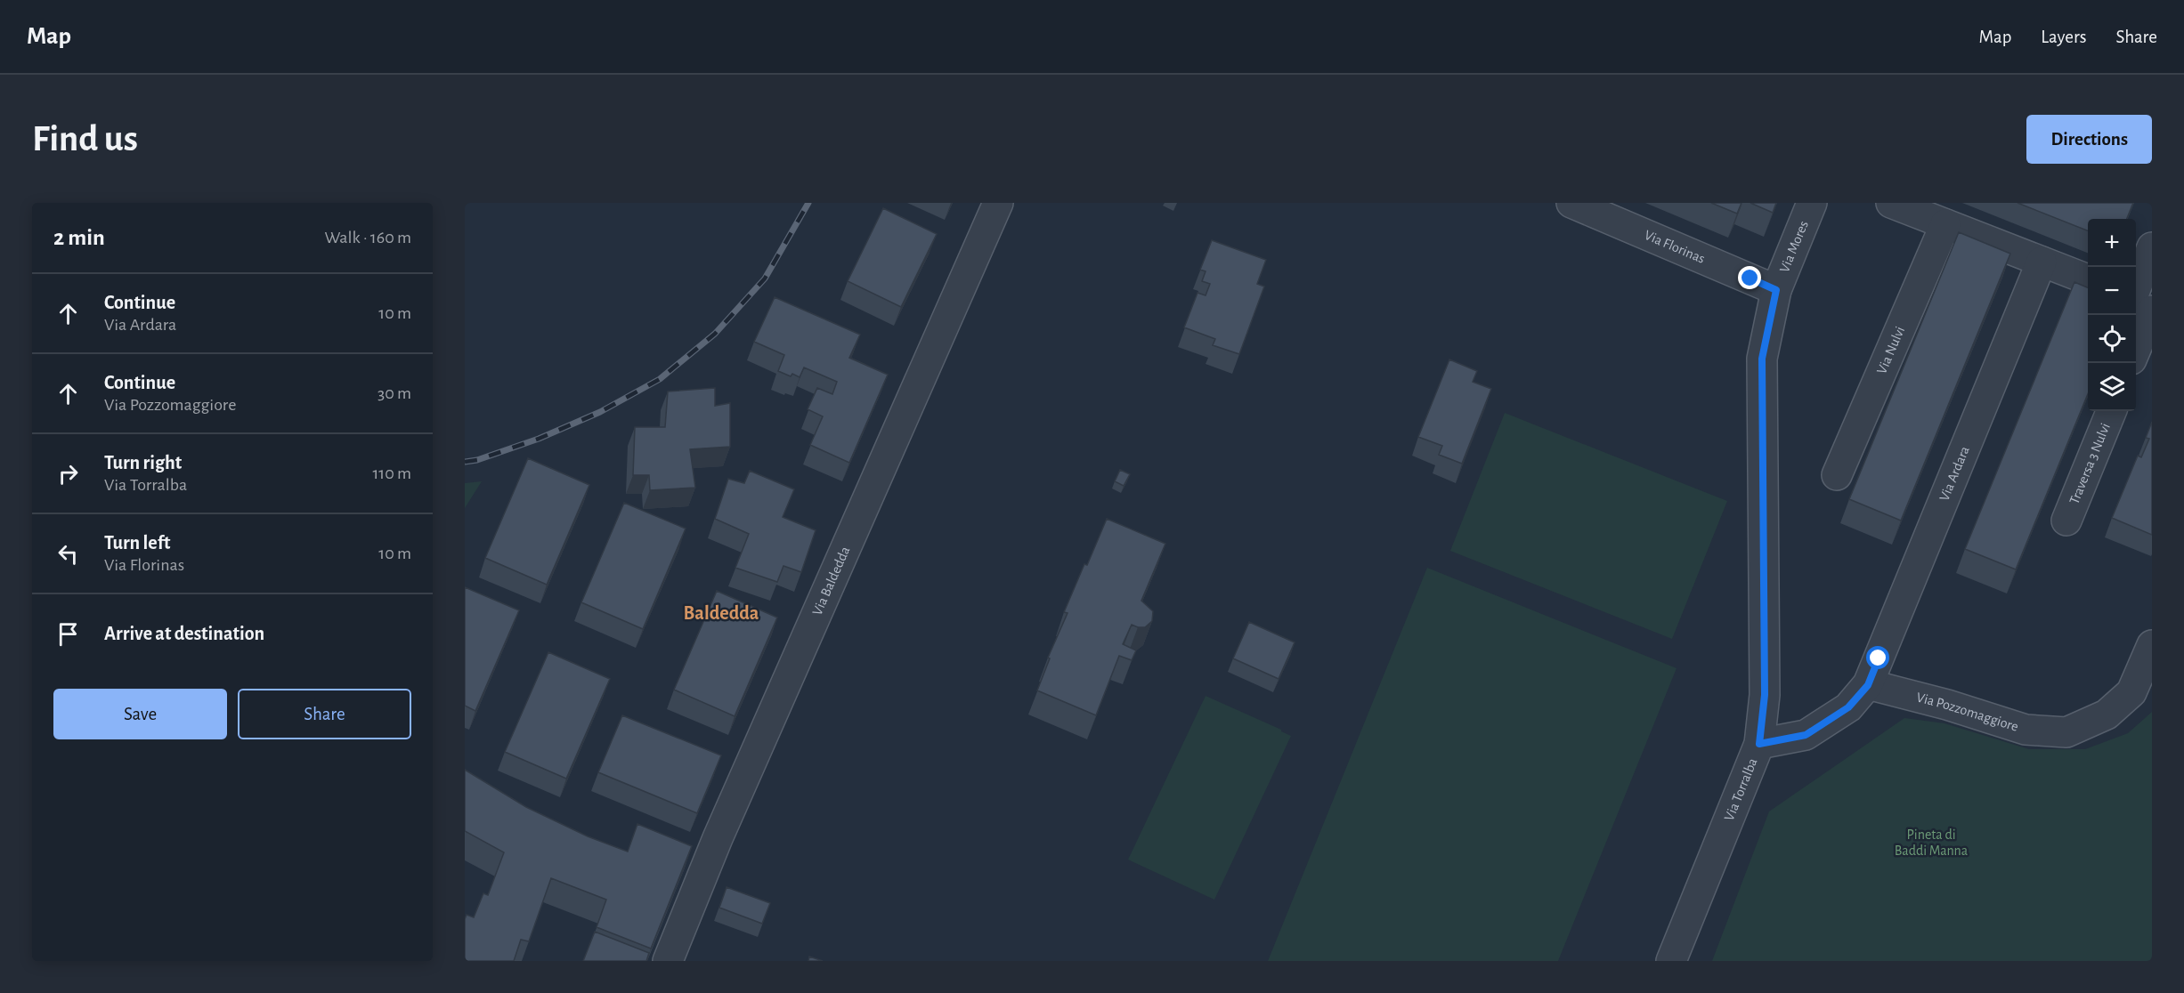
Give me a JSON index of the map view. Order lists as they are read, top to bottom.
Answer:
{
  "streets": {
    "street": [
      "Via Florinas",
      "Via Mores",
      "Via Nulvi",
      "Traversa 3 Nulvi",
      "Via Ardara",
      "Via Baldedda",
      "Via Pozzomaggiore",
      "Via Torralba"
    ]
  },
  "crossings": [
    ["Via Florinas", "Via Mores"],
    ["Via Florinas", "Via Torralba"],
    ["Via Mores", "Via Torralba"],
    ["Via Ardara", "Via Pozzomaggiore"]
  ],
  "districts": ["Baldedda"],
  "parks": ["Pineta di Baddi Manna"],
  "page": {
    "header": "Map",
    "nav": ["Map", "Layers", "Share"],
    "buttons": [
      "Directions",
      ["Save", "Share"]
    ],
    "title": "Find us",
    "heading": ["2 min", "Walk · 160 m"],
    "map_buttons": ["+", "−"],
    "list": [
      ["Continue", "Via Ardara", "10 m"],
      ["Continue", "Via Pozzomaggiore", "30 m"],
      ["Turn right", "Via Torralba", "110 m"],
      ["Turn left", "Via Florinas", "10 m"],
      "Arrive at destination"
    ]
  }
}
